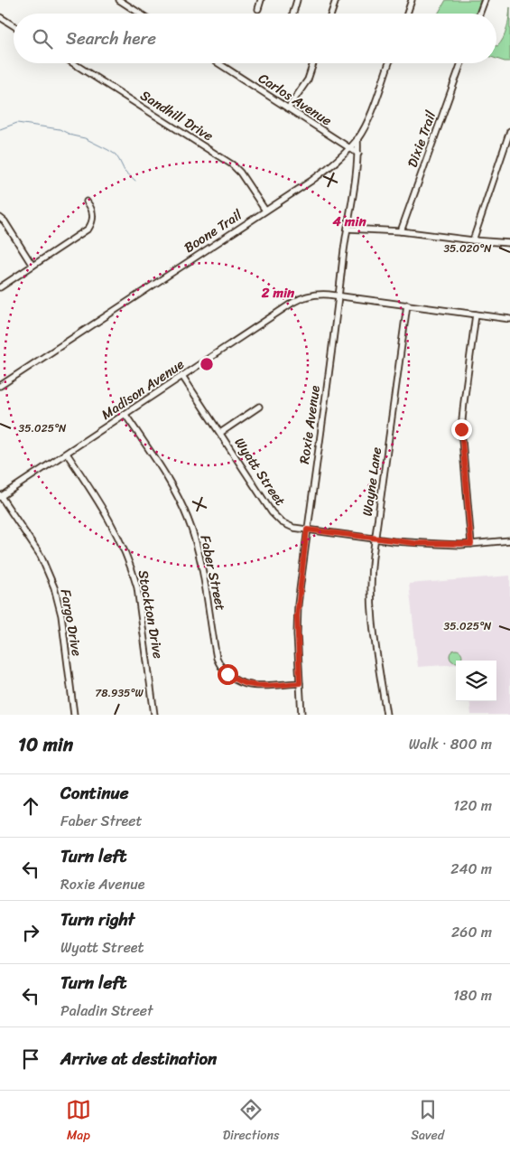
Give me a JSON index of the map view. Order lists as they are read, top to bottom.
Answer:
{
  "streets": {
    "street": [
      "Carlos Avenue",
      "Sandhill Drive",
      "Dixie Trail",
      "Boone Trail",
      "Madison Avenue",
      "Roxie Avenue",
      "Wyatt Street",
      "Wayne Lane",
      "Faber Street",
      "Stockton Drive",
      "Fargo Drive"
    ]
  },
  "crossings": [
    ["Carlos Avenue", "Boone Trail"],
    ["Carlos Avenue", "Roxie Avenue"],
    ["Sandhill Drive", "Boone Trail"],
    ["Boone Trail", "Roxie Avenue"],
    ["Madison Avenue", "Roxie Avenue"],
    ["Madison Avenue", "Wyatt Street"],
    ["Madison Avenue", "Wayne Lane"],
    ["Madison Avenue", "Faber Street"],
    ["Madison Avenue", "Stockton Drive"],
    ["Madison Avenue", "Fargo Drive"],
    ["Roxie Avenue", "Wyatt Street"],
    ["Roxie Avenue", "Faber Street"],
    ["Wyatt Street", "Wayne Lane"]
  ],
  "page": {
    "search": "Search here",
    "heading": ["10 min", "Walk · 800 m"],
    "list": [
      ["Continue", "Faber Street", "120 m"],
      ["Turn left", "Roxie Avenue", "240 m"],
      ["Turn right", "Wyatt Street", "260 m"],
      ["Turn left", "Paladin Street", "180 m"],
      "Arrive at destination"
    ],
    "nav": ["Map", "Directions", "Saved"]
  },
  "coordinates": ["35.020°N", "35.025°N", "78.935°W"],
  "rings": ["4 min", "2 min"]
}
